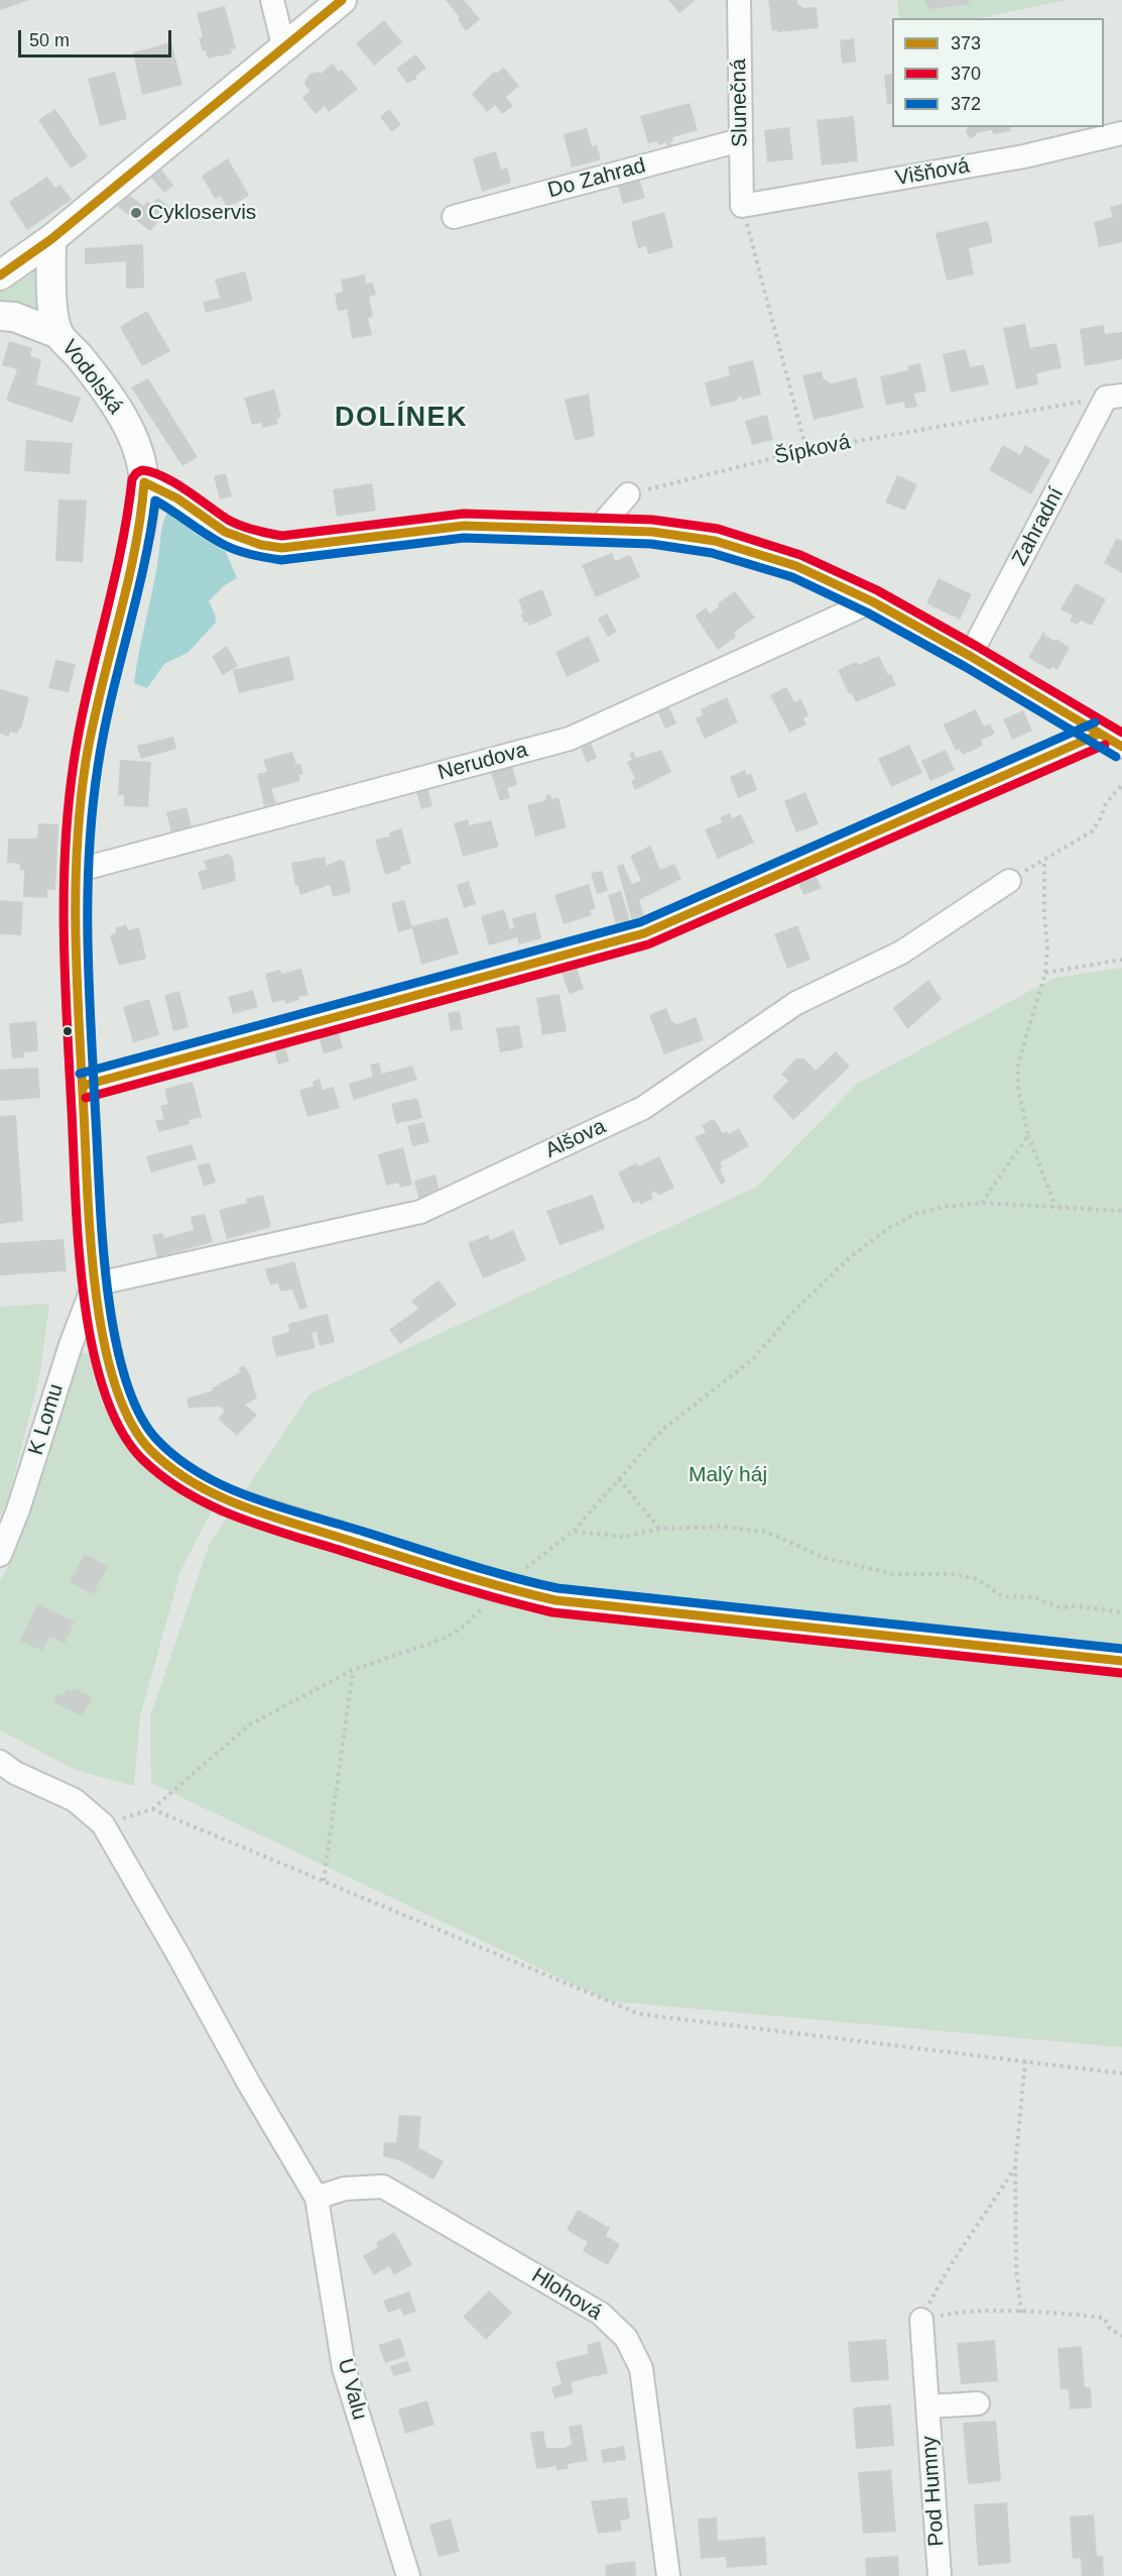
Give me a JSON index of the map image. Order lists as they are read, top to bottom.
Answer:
{
  "streets": {
    "street": [
      "Slunečná",
      "Višňová",
      "Do Zahrad",
      "Vodolská",
      "Zahradní",
      "Nerudova",
      "Alšova",
      "K Lomu",
      "Hlohová",
      "U Valu",
      "Pod Humny"
    ],
    "path": ["Šípková"]
  },
  "crossings": [
    ["Slunečná", "Višňová"],
    ["Slunečná", "Do Zahrad"],
    ["Vodolská", "Nerudova"],
    ["Vodolská", "Alšova"],
    ["Vodolská", "K Lomu"],
    ["Šípková", "Zahradní"],
    ["Alšova", "K Lomu"],
    ["Hlohová", "U Valu"]
  ],
  "districts": ["DOLÍNEK"],
  "parks": ["Malý háj"],
  "places": ["Cykloservis"],
  "lines": ["transit line 373", "transit line 370", "transit line 372"],
  "legend": ["373", "370", "372"],
  "scale_bar": "50 m"
}
